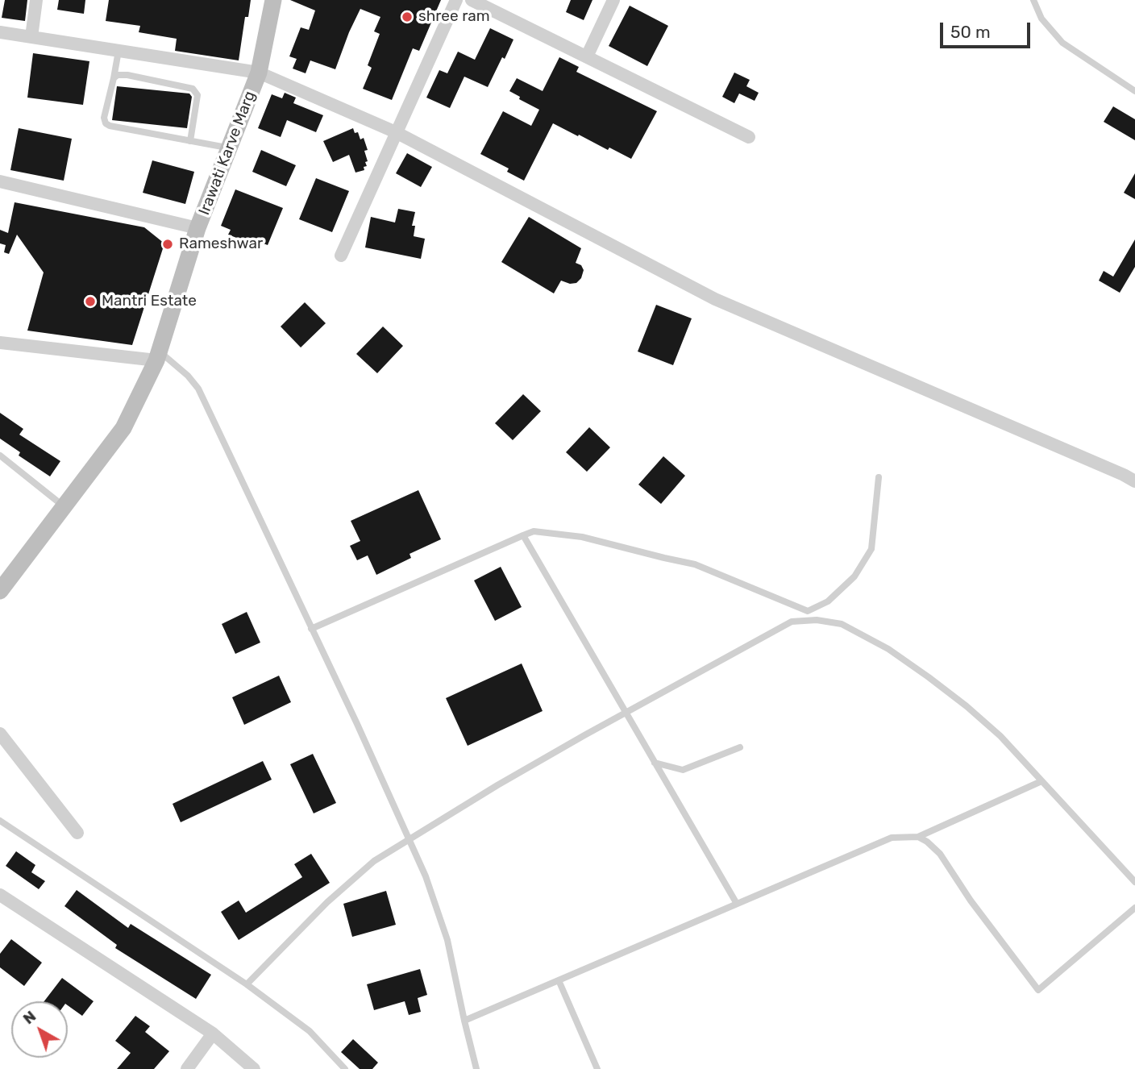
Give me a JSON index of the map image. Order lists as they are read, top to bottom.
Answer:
{
  "streets": {
    "main road": ["Irawati Karve Marg"]
  },
  "places": ["shree ram", "Rameshwar", "Mantri Estate"],
  "scale_bar": "50 m",
  "north": "top left"
}
